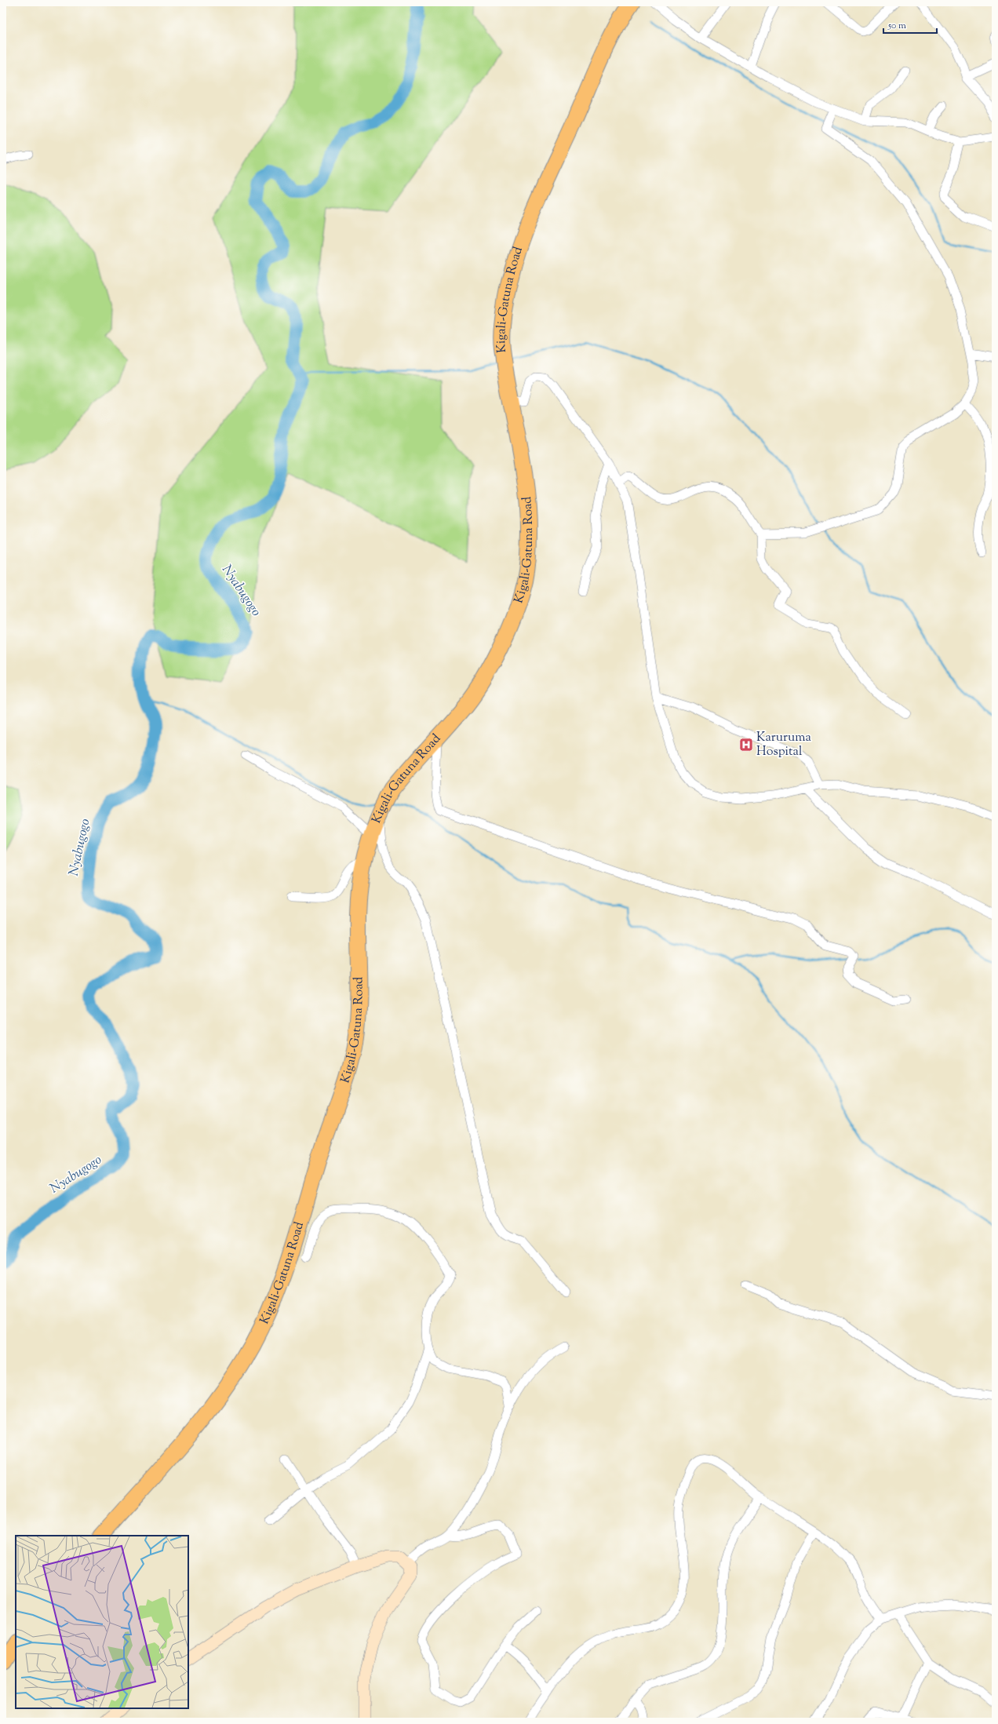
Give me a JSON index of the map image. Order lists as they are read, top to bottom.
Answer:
{
  "streets": {
    "highway": ["Kigali-Gatuna Road"]
  },
  "water": ["Nyabugogo"],
  "places": {
    "hospital": ["Karuruma Hospital"]
  },
  "scale_bar": "50 m"
}
